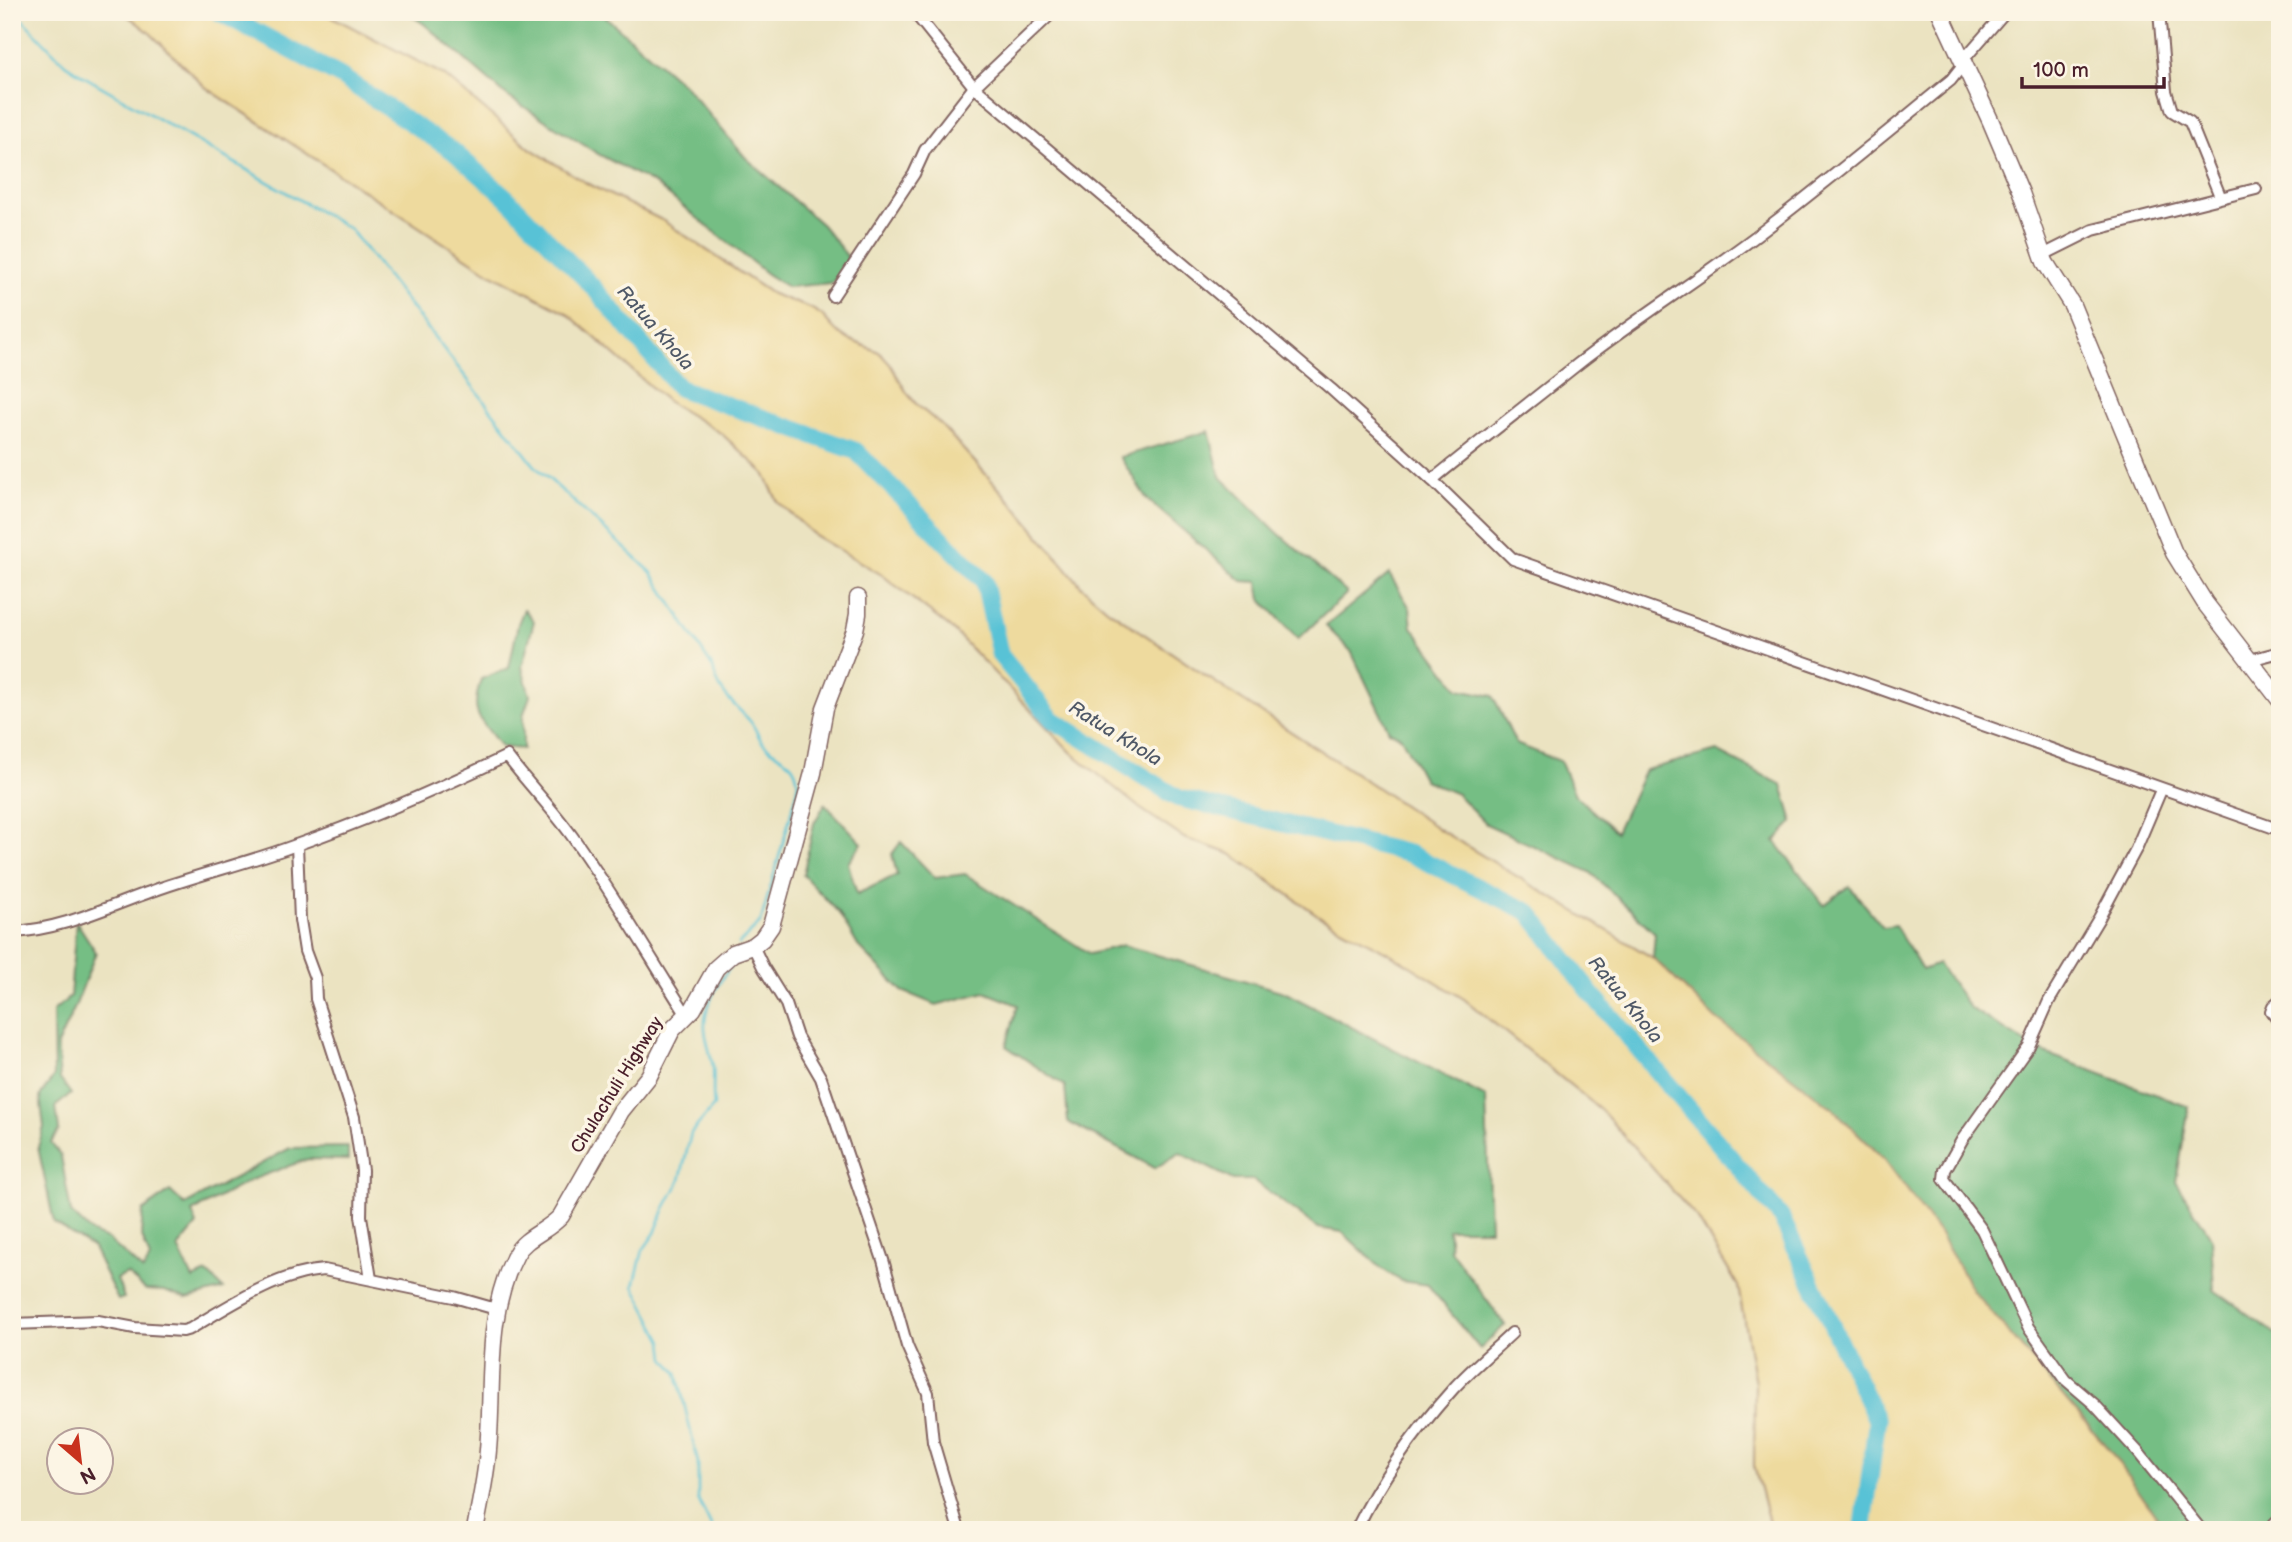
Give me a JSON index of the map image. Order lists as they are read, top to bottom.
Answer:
{
  "streets": {
    "street": ["Chulachuli Highway"]
  },
  "water": ["Ratua Khola"],
  "scale_bar": "100 m",
  "north": "bottom right"
}
